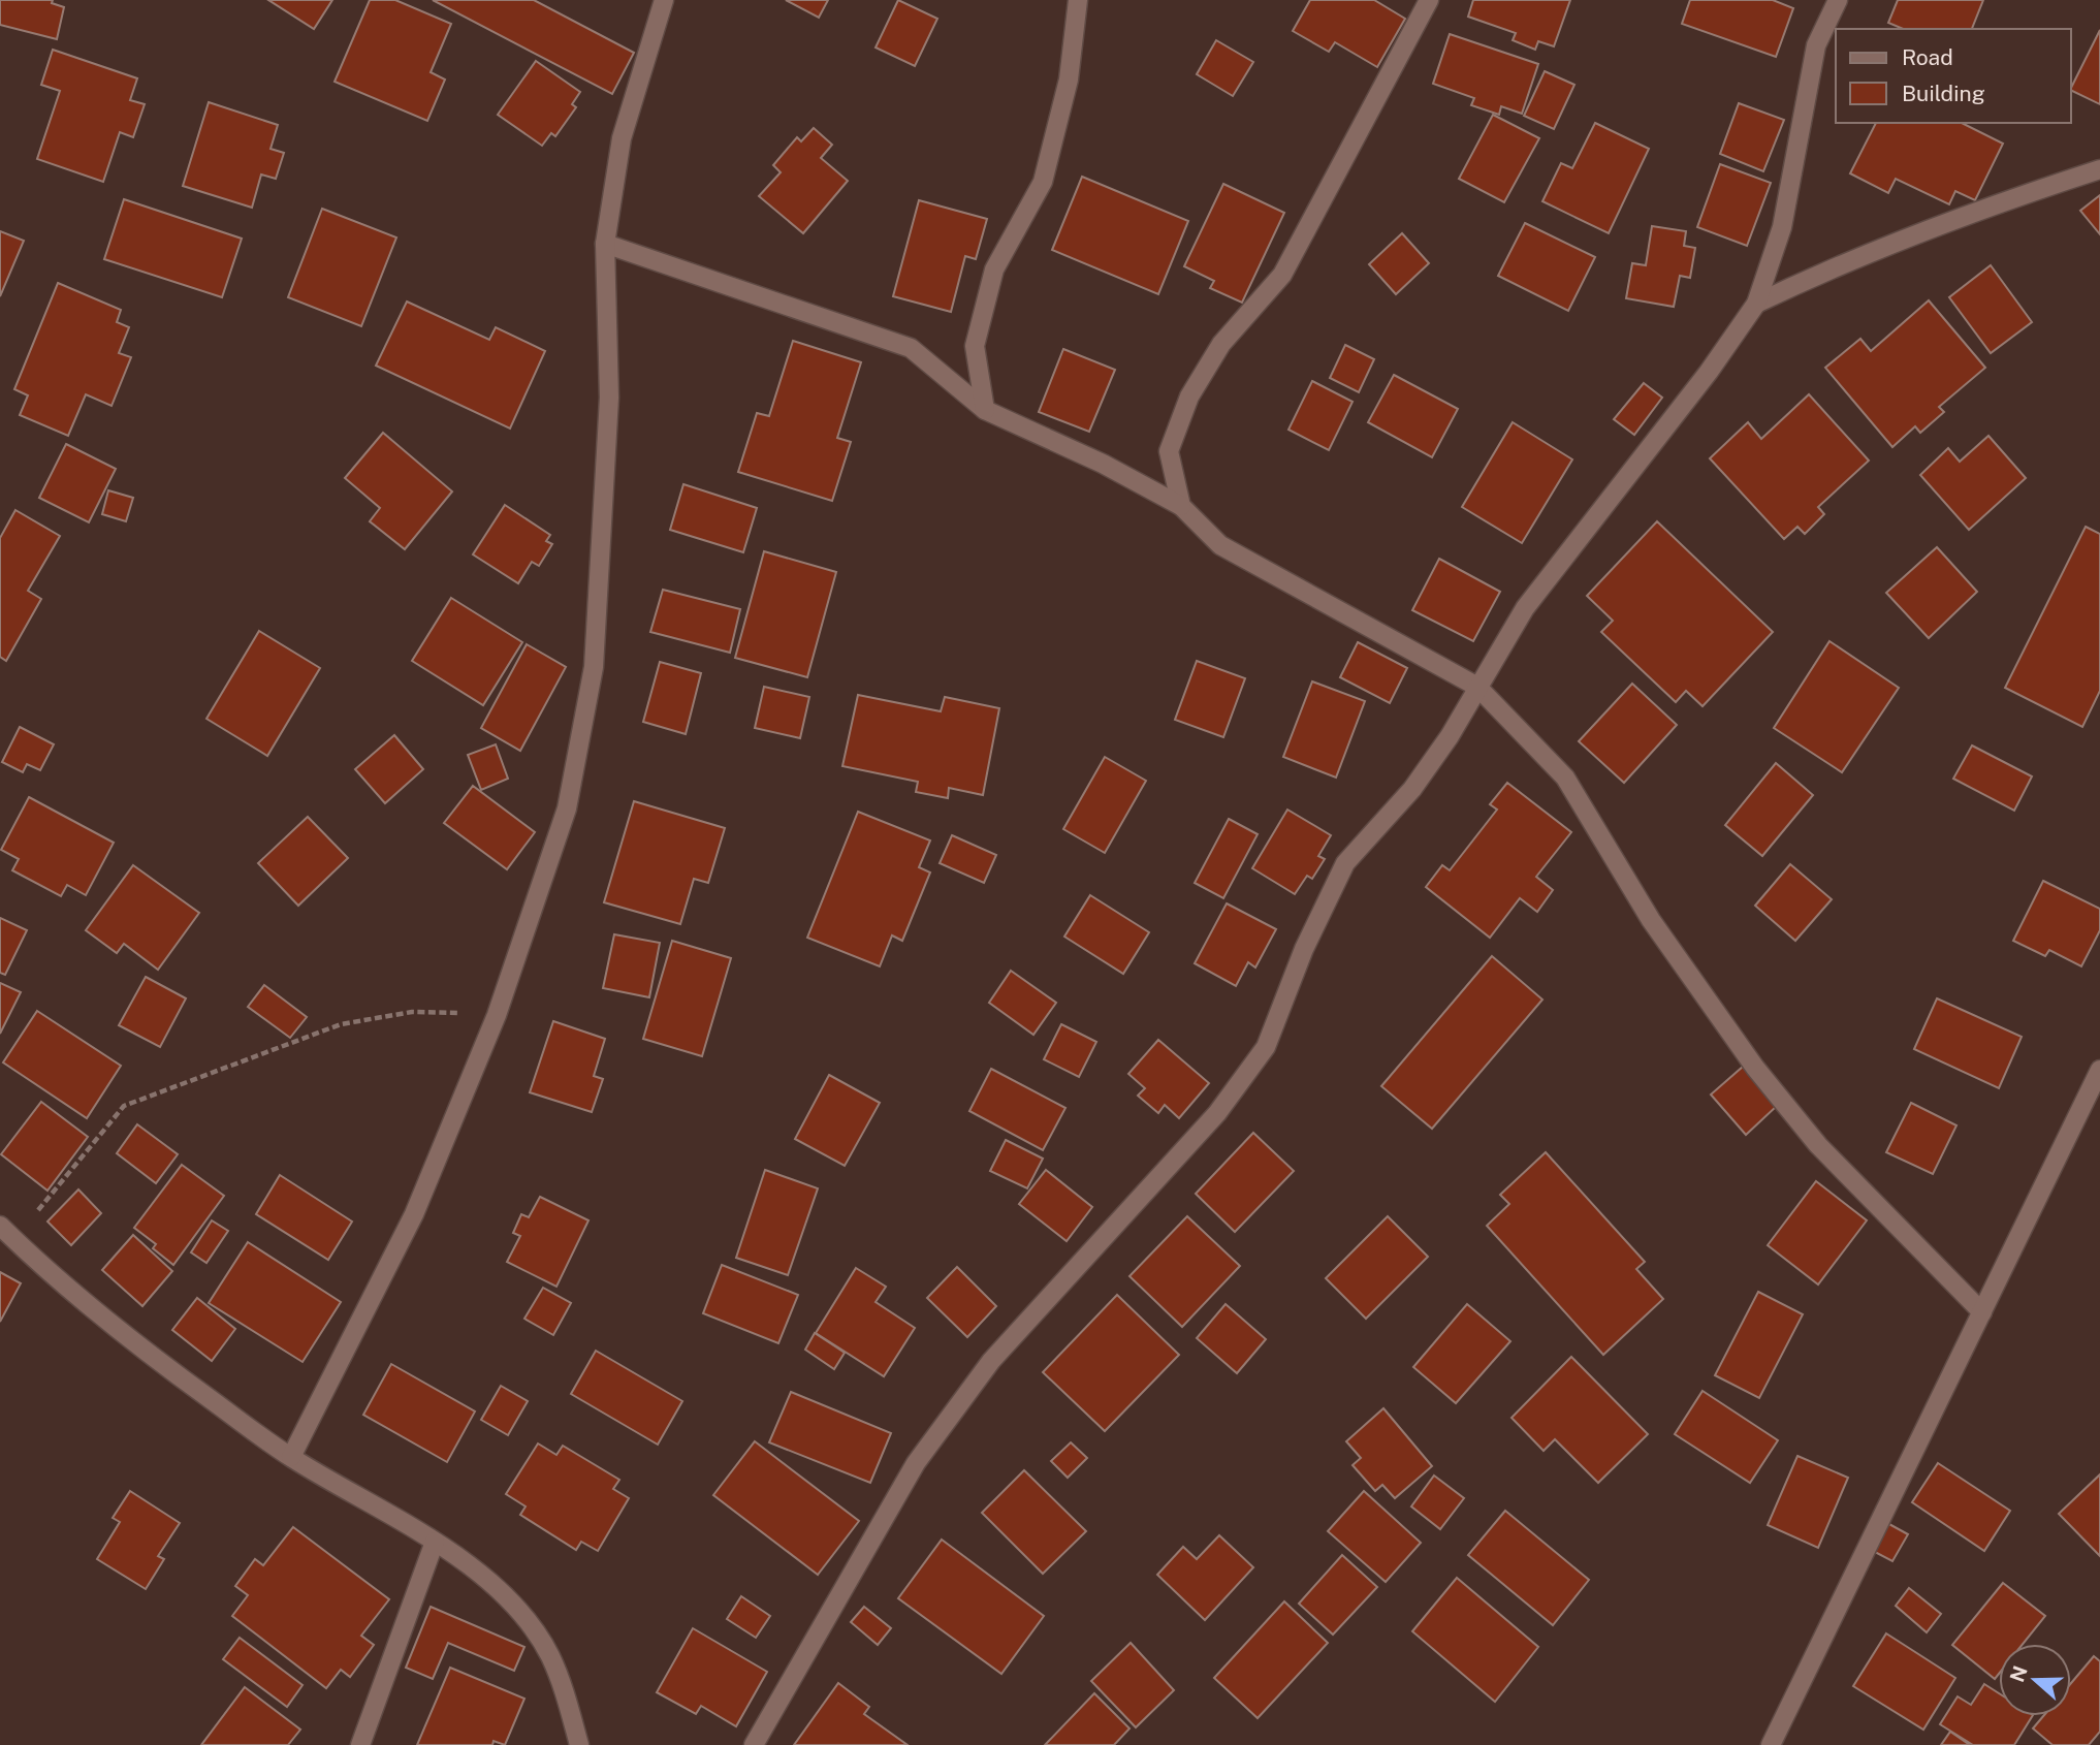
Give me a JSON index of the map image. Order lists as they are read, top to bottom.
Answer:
{
  "legend": ["Road", "Building"],
  "north": "left"
}
